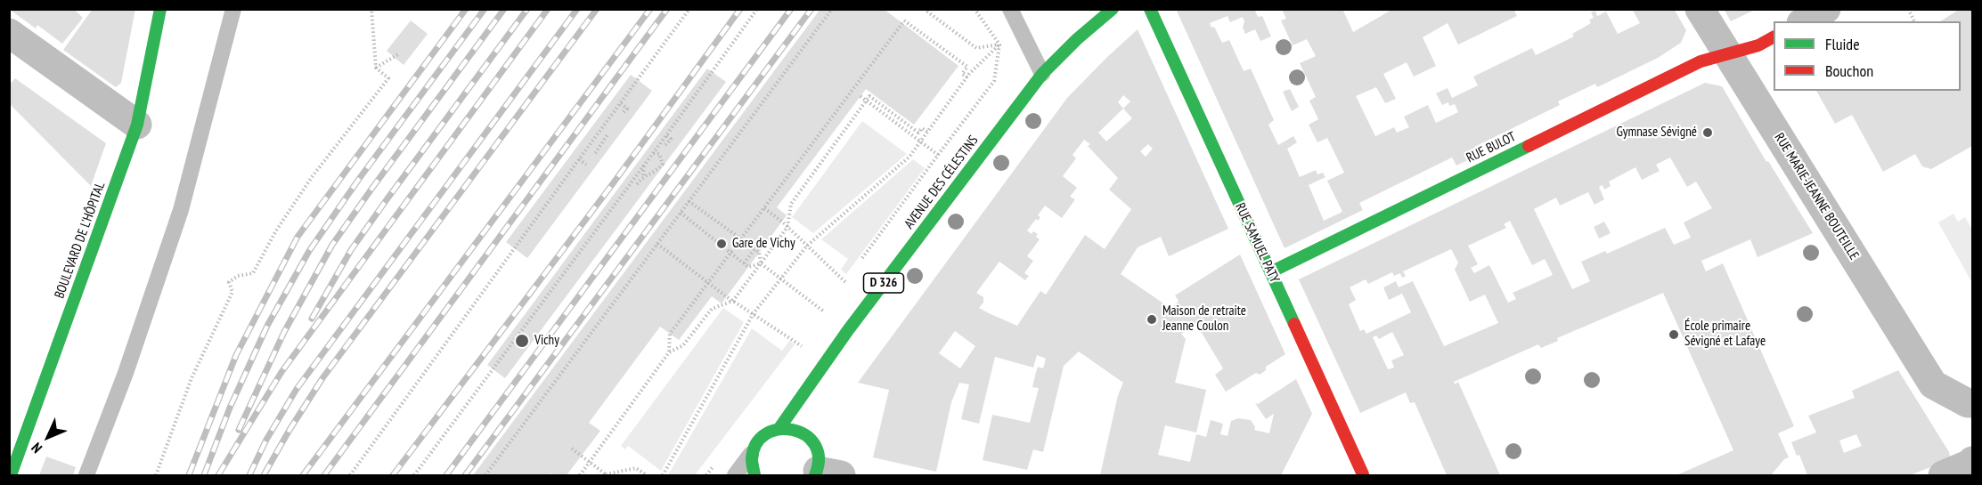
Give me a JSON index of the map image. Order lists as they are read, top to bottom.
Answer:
{
  "streets": {
    "street": [
      "RUE BULOT",
      "AVENUE DES CÉLESTINS",
      "RUE MARIE-JEANNE BOUTEILLE",
      "BOULEVARD DE L'HÔPITAL",
      "RUE SAMUEL PATY",
      "D 326"
    ]
  },
  "crossings": [
    ["RUE BULOT", "RUE MARIE-JEANNE BOUTEILLE"],
    ["RUE BULOT", "RUE SAMUEL PATY"]
  ],
  "places": [
    "Gymnase Sévigné",
    "Gare de Vichy",
    "Maison de retraite Jeanne Coulon",
    "École primaire Sévigné et Lafaye",
    "Vichy"
  ],
  "legend": ["Fluide", "Bouchon"],
  "north": "bottom left"
}
